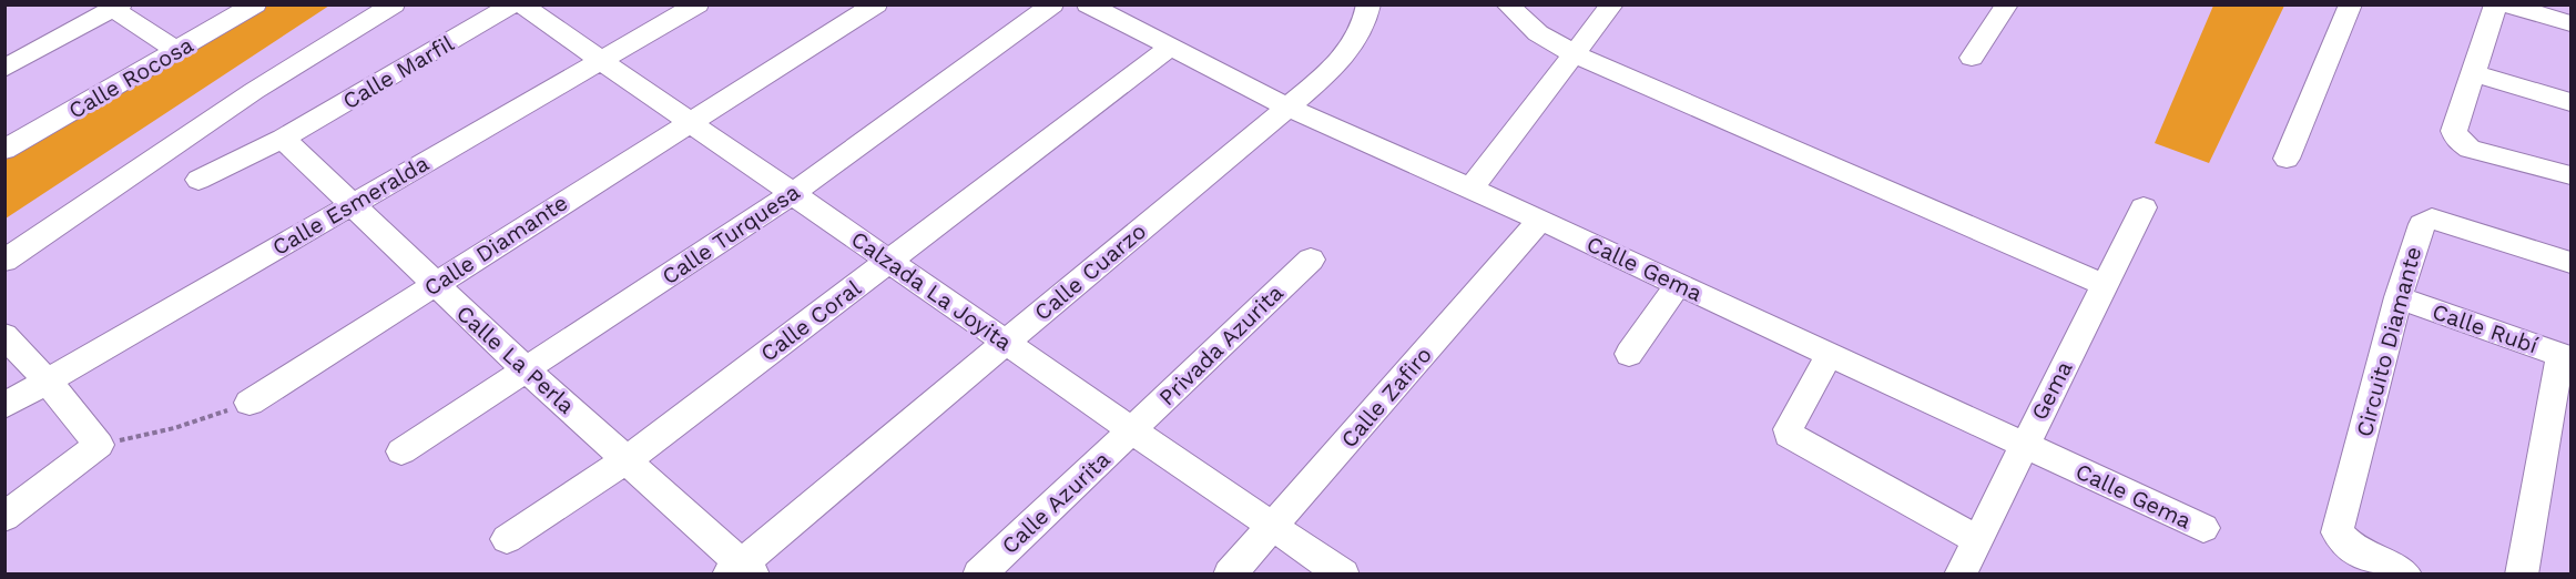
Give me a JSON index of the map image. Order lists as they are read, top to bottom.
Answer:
{
  "streets": {
    "street": [
      "Calle Marfil",
      "Calle Rocosa",
      "Calle Esmeralda",
      "Calle Turquesa",
      "Calle Diamante",
      "Calle Gema",
      "Calle Cuarzo",
      "Calzada La Joyita",
      "Calle Coral",
      "Calle Rubí",
      "Circuito Diamante",
      "Privada Azurita",
      "Calle La Perla",
      "Gema",
      "Calle Zafiro",
      "Calle Azurita"
    ]
  },
  "crossings": [
    ["Calle Marfil", "Calle La Perla"],
    ["Calle Esmeralda", "Calzada La Joyita"],
    ["Calle Esmeralda", "Calle La Perla"],
    ["Calle Turquesa", "Calzada La Joyita"],
    ["Calle Turquesa", "Calle La Perla"],
    ["Calle Diamante", "Calzada La Joyita"],
    ["Calle Diamante", "Calle La Perla"],
    ["Calle Gema", "Calle Cuarzo"],
    ["Calle Gema", "Calle Coral"],
    ["Calle Gema", "Gema"],
    ["Calle Gema", "Calle Zafiro"],
    ["Calle Cuarzo", "Calzada La Joyita"],
    ["Calle Cuarzo", "Calle La Perla"],
    ["Calzada La Joyita", "Calle Coral"],
    ["Calzada La Joyita", "Privada Azurita"],
    ["Calzada La Joyita", "Calle Zafiro"],
    ["Calzada La Joyita", "Calle Azurita"],
    ["Calle Coral", "Calle La Perla"],
    ["Calle Rubí", "Circuito Diamante"],
    ["Privada Azurita", "Calle Azurita"]
  ]
}
